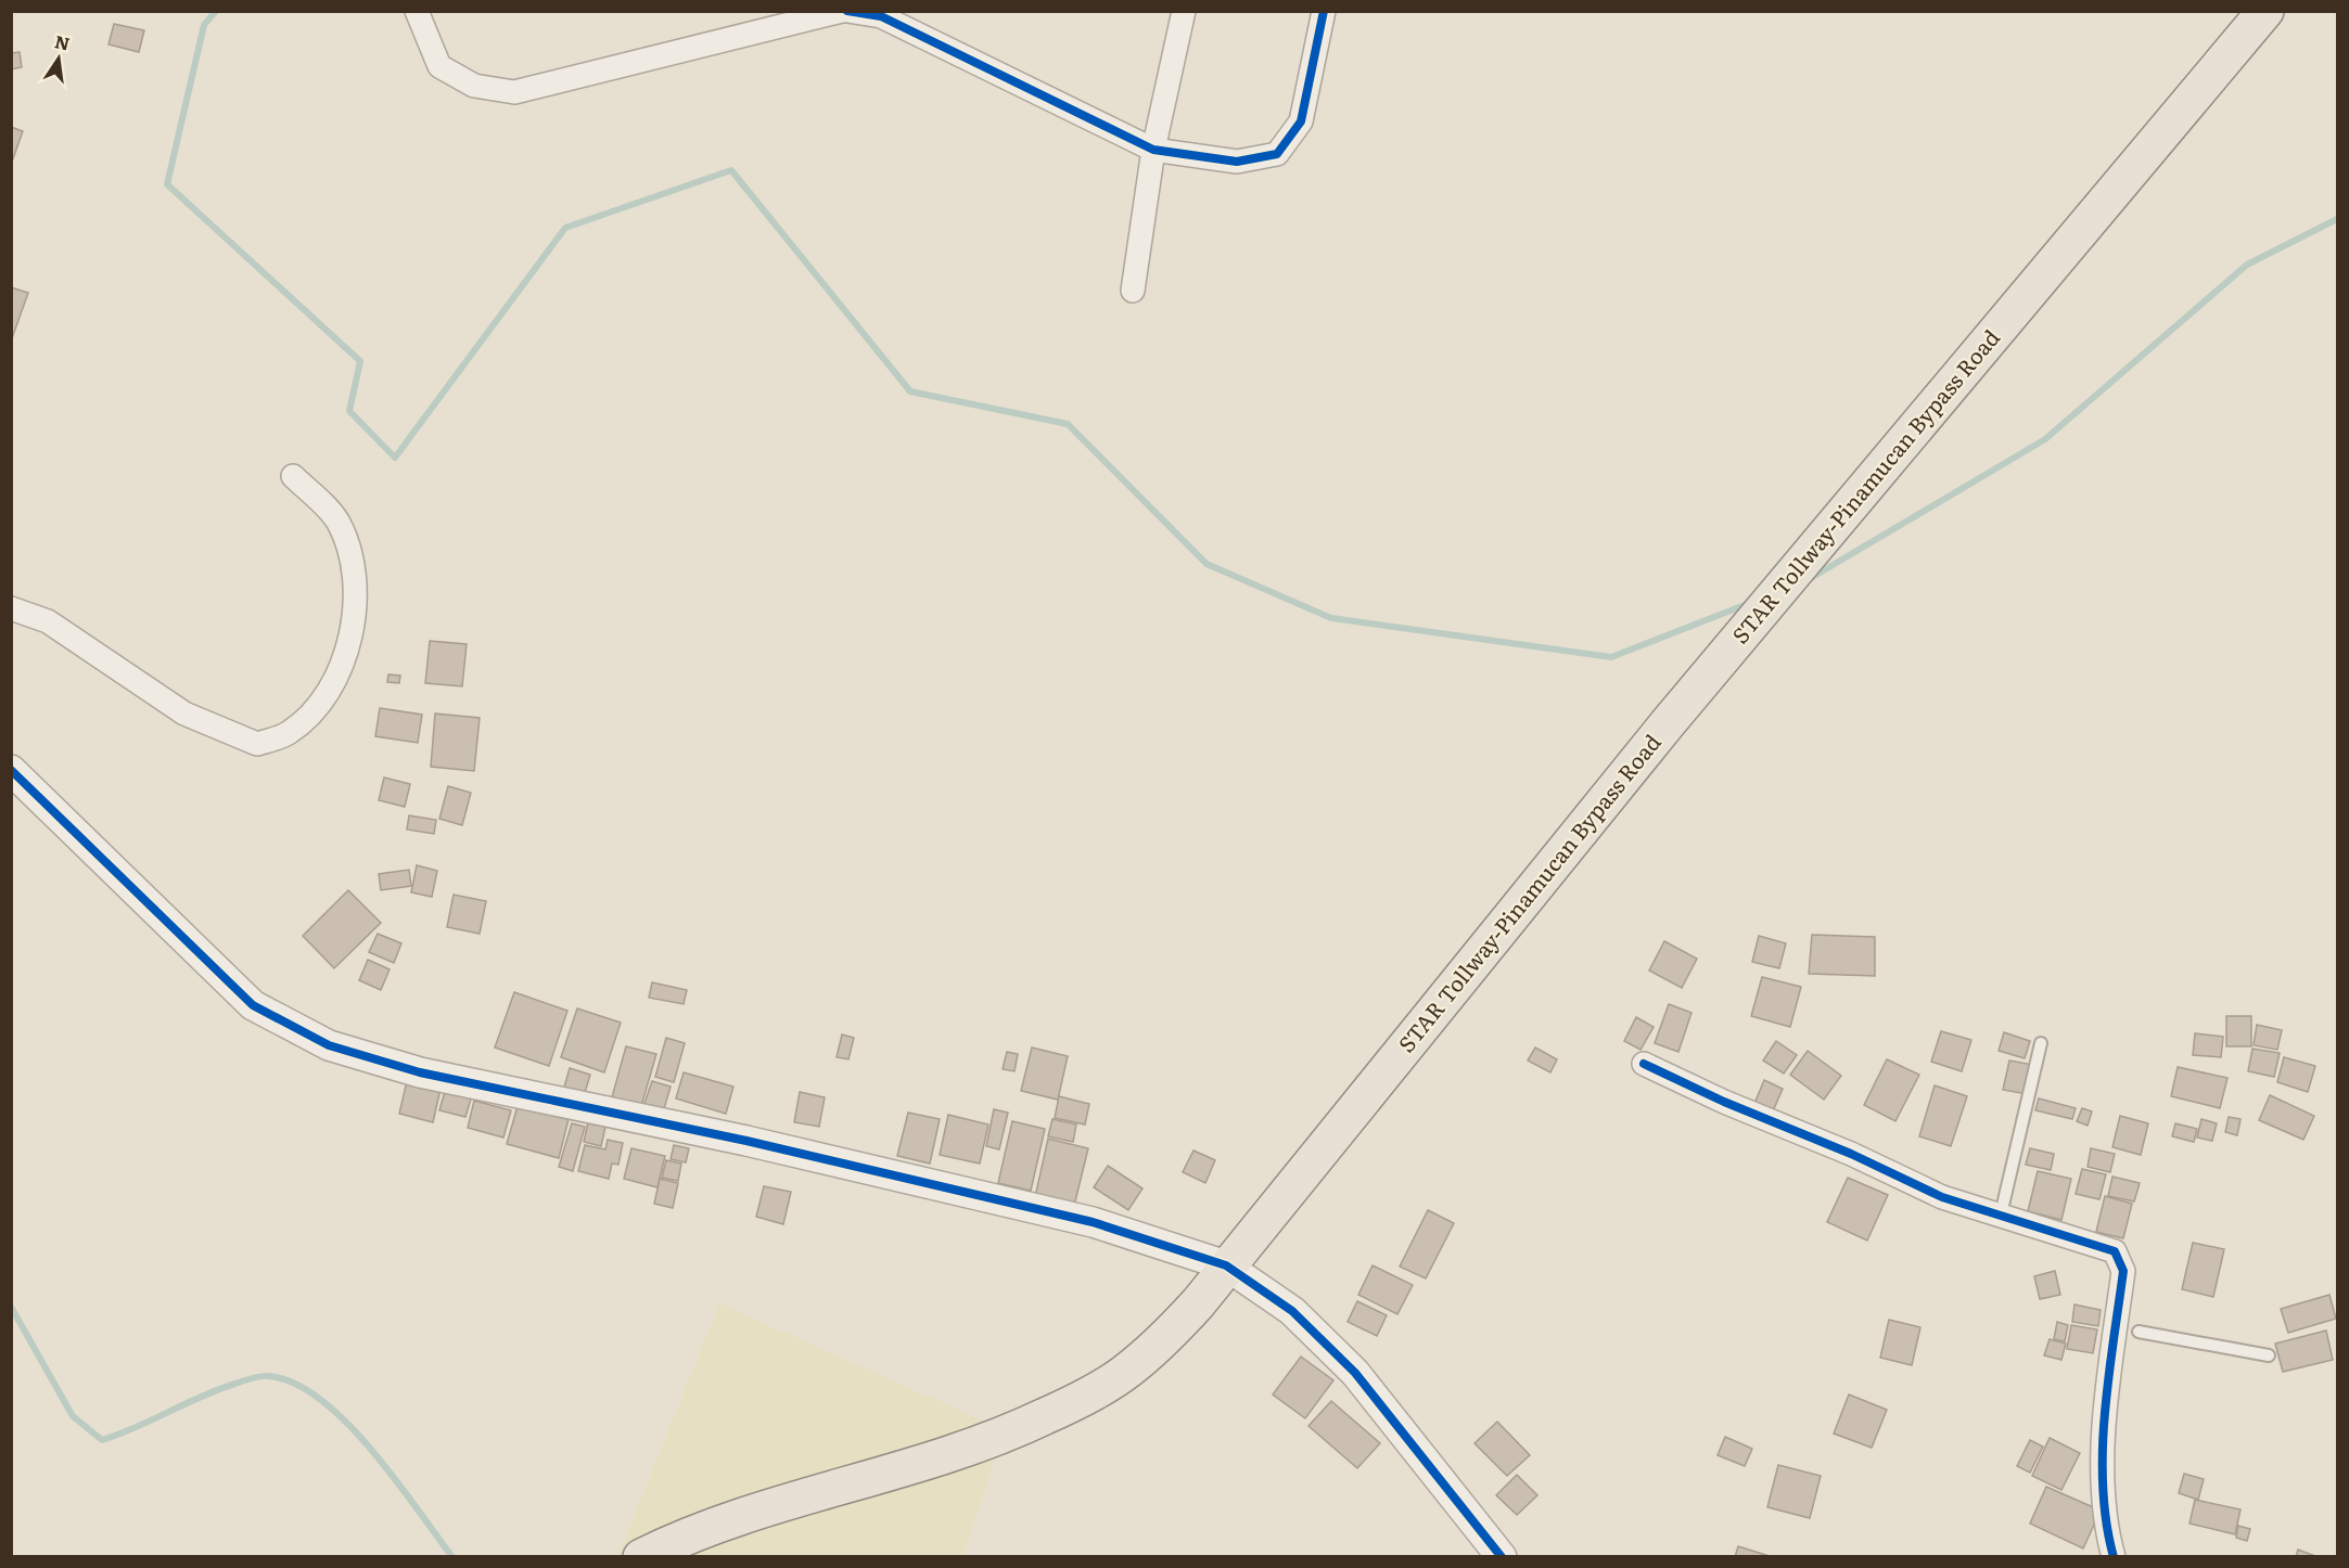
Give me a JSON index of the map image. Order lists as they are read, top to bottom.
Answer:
{
  "streets": {
    "main road": ["STAR Tollway-Pinamucan Bypass Road"]
  },
  "north": "top"
}
